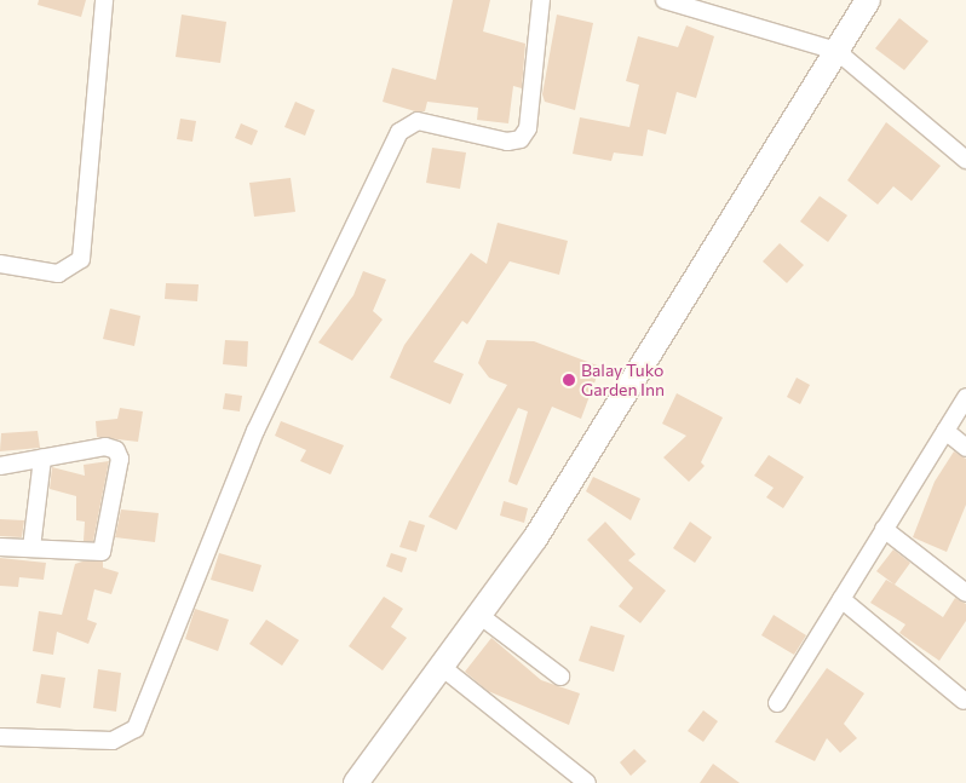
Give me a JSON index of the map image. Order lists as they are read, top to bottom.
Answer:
{
  "places": ["Balay Tuko Garden Inn"]
}
